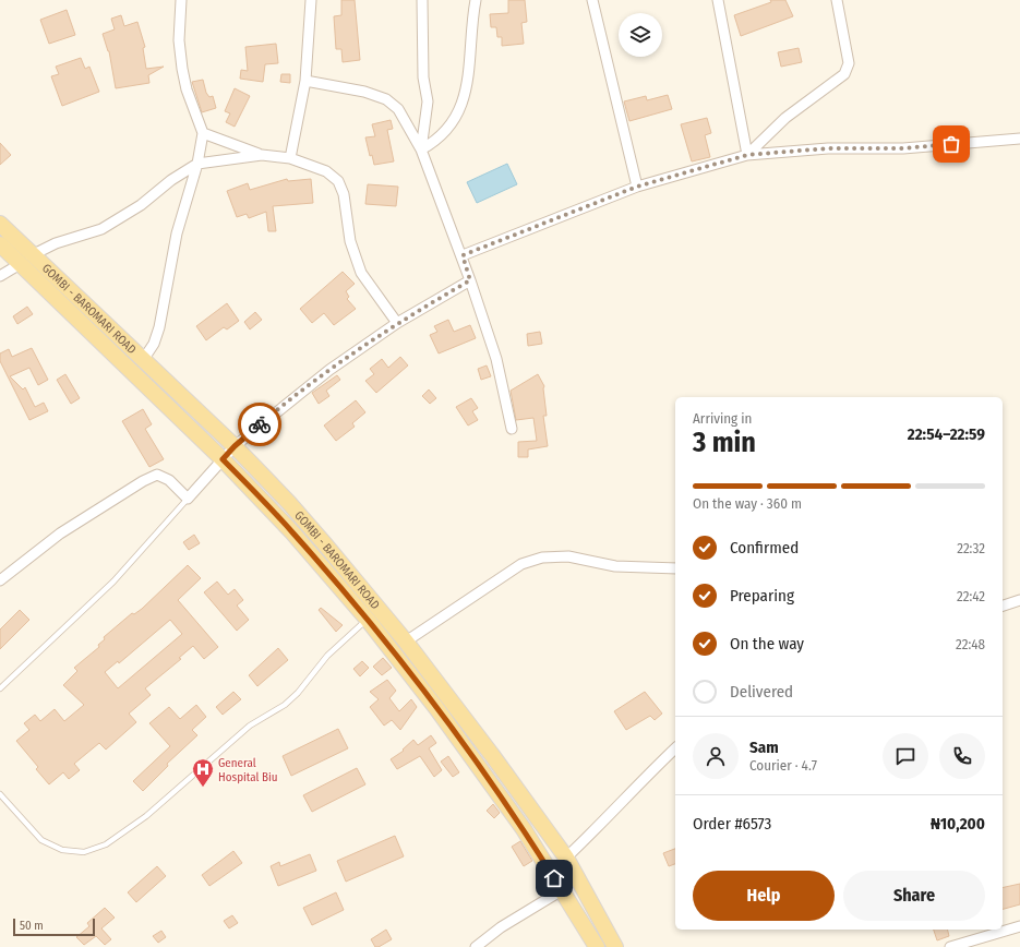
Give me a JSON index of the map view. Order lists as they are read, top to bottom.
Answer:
{
  "streets": {
    "main road": ["GOMBI - BAROMARI ROAD"]
  },
  "places": {
    "hospital": ["General Hospital Biu"]
  },
  "scale_bar": "50 m",
  "page": {
    "heading": ["3 min", "Arriving in", "22:54–22:59"],
    "panel": [
      "Sam",
      "Courier · 4.7",
      "Order #6573",
      "₦10,200"
    ],
    "bar": "On the way · 360 m",
    "list": [
      ["Confirmed", "22:32"],
      ["Preparing", "22:42"],
      ["On the way", "22:48"],
      "Delivered"
    ],
    "buttons": ["Help", "Share"],
    "scale": "50 m"
  }
}
